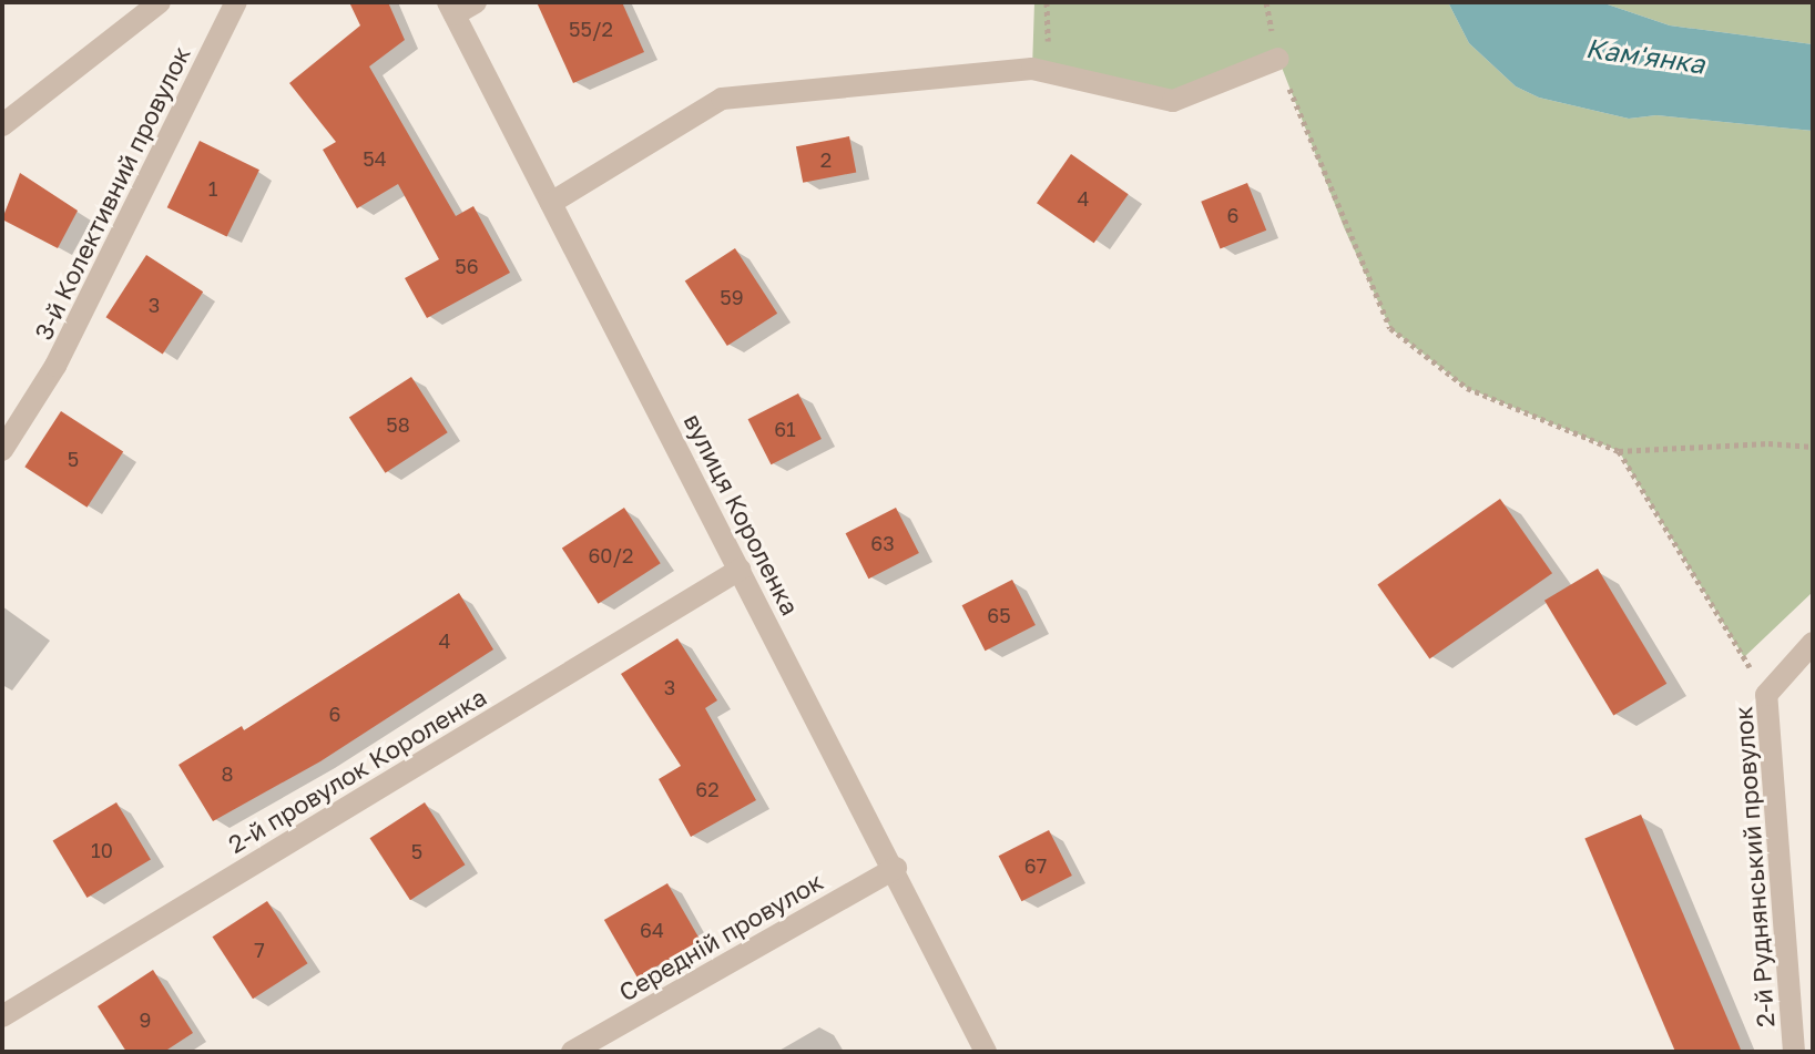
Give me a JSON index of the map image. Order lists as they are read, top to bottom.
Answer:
{
  "streets": {
    "street": [
      "3-й Колективний провулок",
      "вулиця Короленка",
      "2-й провулок Короленка",
      "2-й Руднянський провулок",
      "Середній провулок"
    ]
  },
  "crossings": [
    ["вулиця Короленка", "2-й провулок Короленка"],
    ["вулиця Короленка", "Середній провулок"]
  ],
  "water": ["Кам'янка"],
  "house_numbers": [
    "55/2",
    "54",
    "2",
    "1",
    "4",
    "6",
    "56",
    "59",
    "3",
    "58",
    "61",
    "5",
    "63",
    "60/2",
    "65",
    "4",
    "3",
    "6",
    "8",
    "62",
    "10",
    "5",
    "67",
    "64",
    "7",
    "9"
  ]
}
